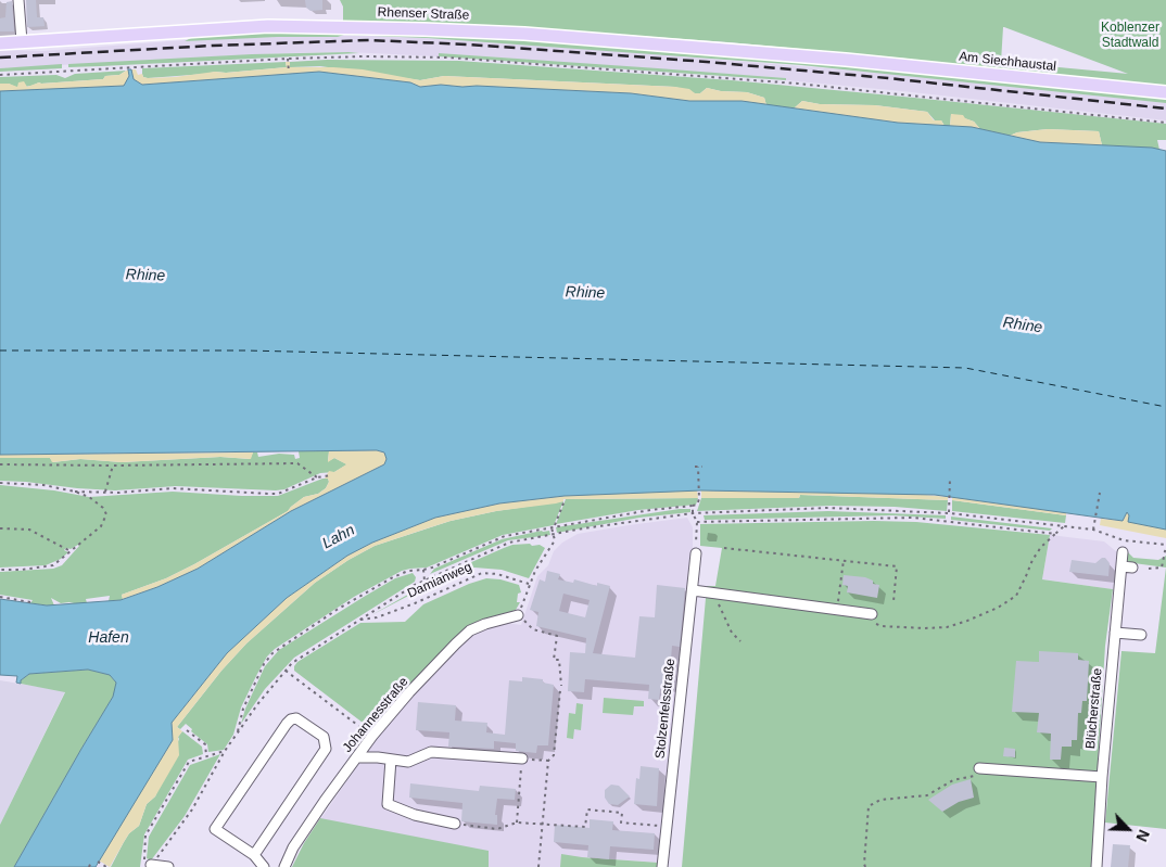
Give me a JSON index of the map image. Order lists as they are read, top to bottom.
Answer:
{
  "streets": {
    "main road": ["Rhenser Straße", "Am Siechhaustal"],
    "street": ["Stolzenfelsstraße", "Blücherstraße", "Johannesstraße"],
    "path": ["Damianweg"]
  },
  "crossings": [
    ["Rhenser Straße", "Am Siechhaustal"]
  ],
  "water": ["Rhine", "Lahn", "Hafen"],
  "parks": ["Koblenzer Stadtwald"],
  "north": "bottom right"
}
